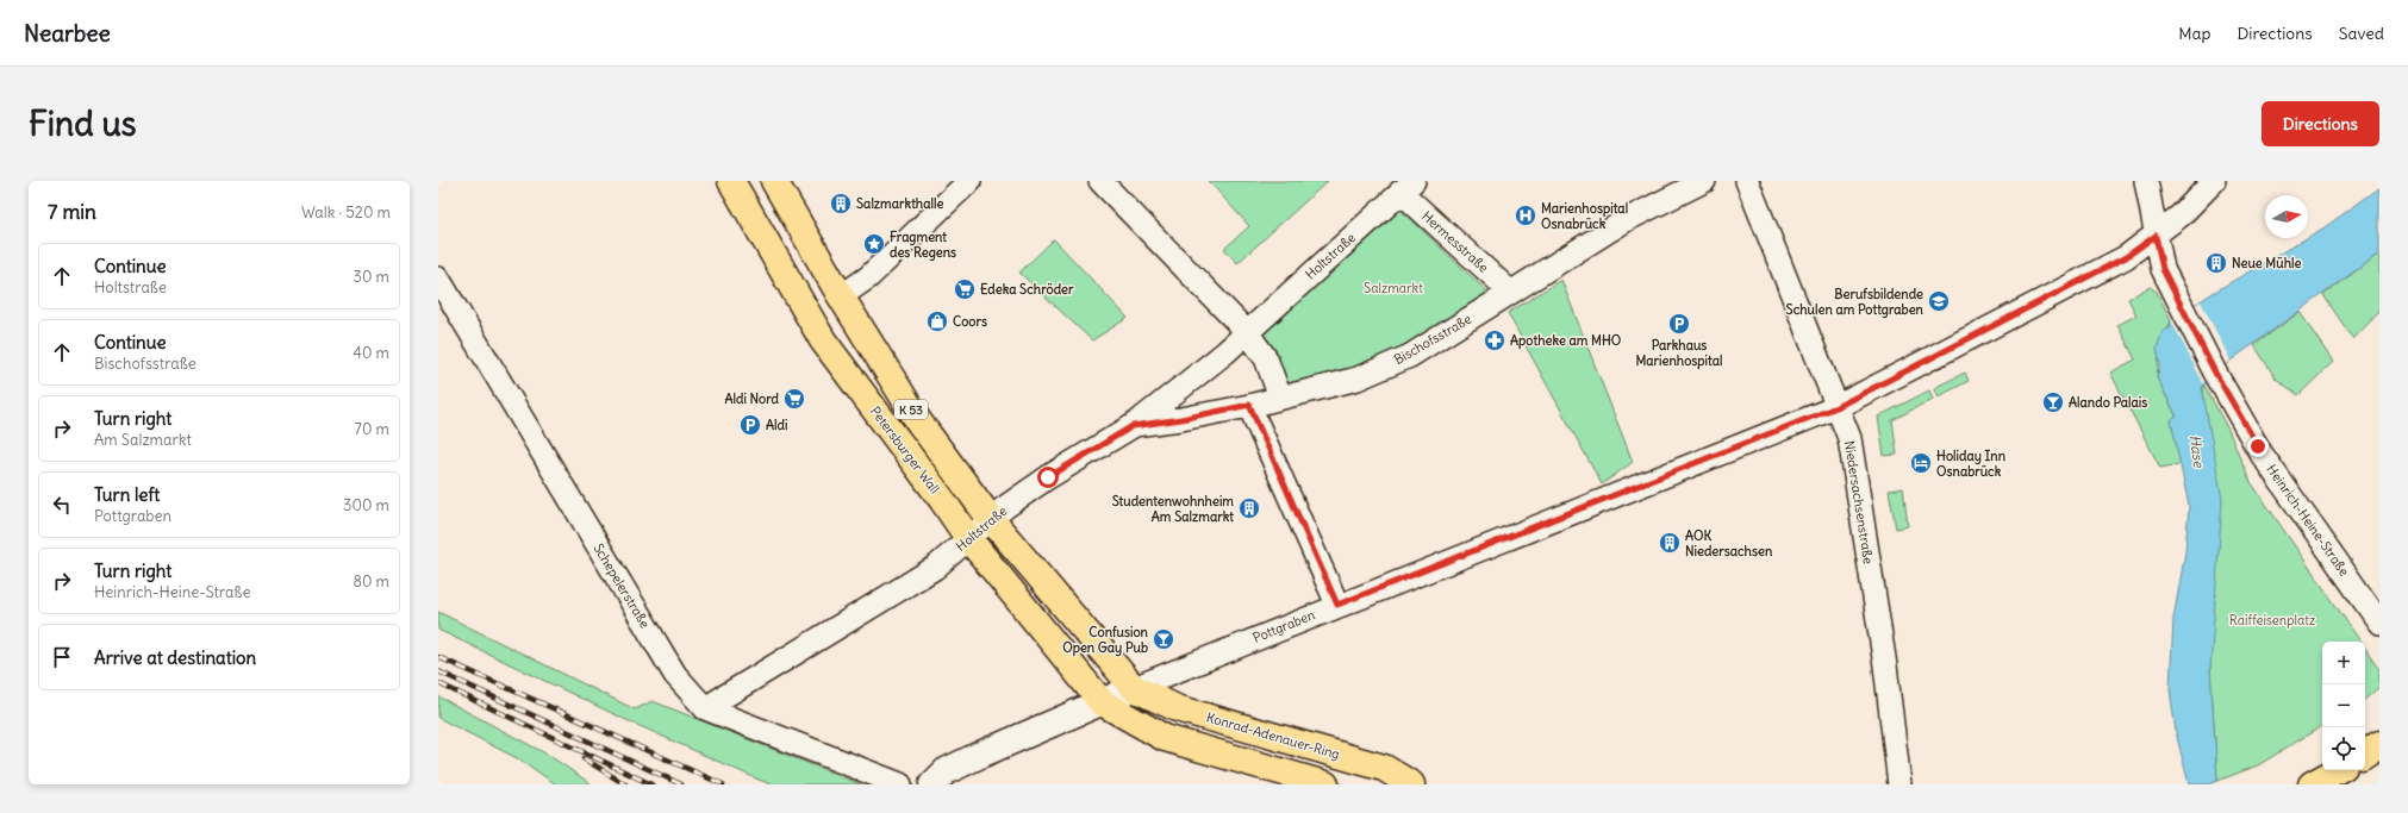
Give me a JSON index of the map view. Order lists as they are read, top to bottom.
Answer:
{
  "streets": {
    "main road": [
      "K 53",
      "Petersburger Wall",
      "Pottgraben",
      "Konrad-Adenauer-Ring"
    ],
    "street": [
      "Hermesstraße",
      "Holtstraße",
      "Bischofsstraße",
      "Niedersachsenstraße",
      "Heinrich-Heine-Straße",
      "Schepelerstraße"
    ]
  },
  "crossings": [
    ["Hermesstraße", "Holtstraße"],
    ["Hermesstraße", "Bischofsstraße"],
    ["Holtstraße", "Bischofsstraße"],
    ["Holtstraße", "Petersburger Wall"],
    ["Holtstraße", "Schepelerstraße"],
    ["Petersburger Wall", "Pottgraben"],
    ["Petersburger Wall", "Konrad-Adenauer-Ring"],
    ["Niedersachsenstraße", "Pottgraben"],
    ["Heinrich-Heine-Straße", "Pottgraben"],
    ["Pottgraben", "Konrad-Adenauer-Ring"]
  ],
  "water": ["Hase"],
  "parks": ["Salzmarkt", "Raiffeisenplatz"],
  "places": {
    "building": [
      "Salzmarkthalle",
      "Neue Mühle",
      "Studentenwohnheim Am Salzmarkt",
      "AOK Niedersachsen"
    ],
    "hospital": ["Marienhospital Osnabrück"],
    "place": ["Fragment des Regens"],
    "supermarket": ["Edeka Schröder", "Aldi Nord"],
    "school or university": ["Berufsbildende Schulen am Pottgraben"],
    "shop": ["Coors"],
    "parking": ["Parkhaus Marienhospital", "Aldi"],
    "pharmacy": ["Apotheke am MHO"],
    "bar": ["Alando Palais", "Confusion Open Gay Pub"],
    "hotel": ["Holiday Inn Osnabrück"]
  },
  "north": "right",
  "page": {
    "header": "Nearbee",
    "nav": ["Map", "Directions", "Saved"],
    "buttons": "Directions",
    "title": "Find us",
    "heading": ["7 min", "Walk · 520 m"],
    "list": [
      ["Continue", "Holtstraße", "30 m"],
      ["Continue", "Bischofsstraße", "40 m"],
      ["Turn right", "Am Salzmarkt", "70 m"],
      ["Turn left", "Pottgraben", "300 m"],
      ["Turn right", "Heinrich-Heine-Straße", "80 m"],
      "Arrive at destination"
    ],
    "map_buttons": ["+", "−"]
  }
}
